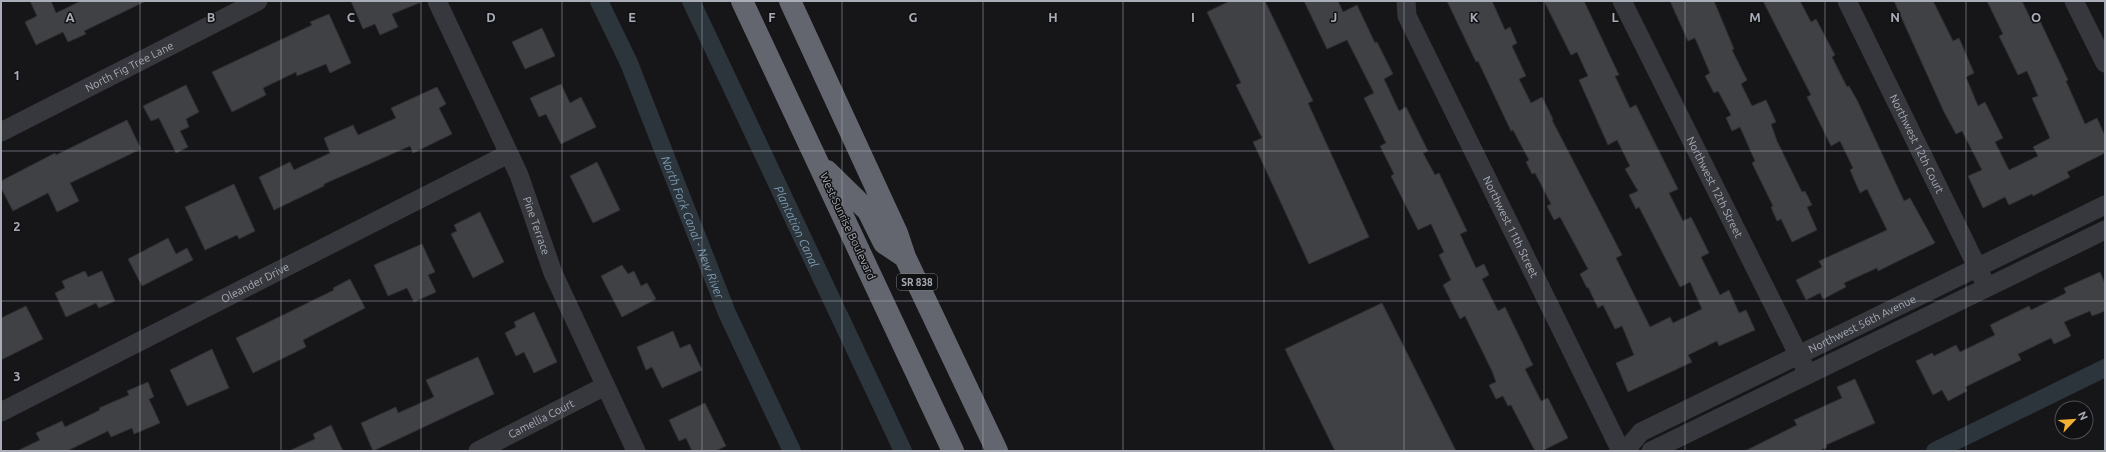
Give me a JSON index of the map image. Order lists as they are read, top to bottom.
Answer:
{
  "streets": {
    "highway": ["West Sunrise Boulevard", "SR 838"],
    "street": [
      "North Fig Tree Lane",
      "Northwest 12th Court",
      "Northwest 12th Street",
      "Pine Terrace",
      "Northwest 11th Street",
      "Oleander Drive",
      "Northwest 56th Avenue",
      "Camellia Court"
    ]
  },
  "crossings": [
    ["Northwest 12th Court", "Northwest 56th Avenue"],
    ["Northwest 12th Street", "Northwest 56th Avenue"],
    ["Pine Terrace", "Oleander Drive"],
    ["Pine Terrace", "Camellia Court"]
  ],
  "water": ["Plantation Canal", "North Fork Canal - New River"],
  "north": "top right",
  "grid": {
    "columns": [
      "A",
      "B",
      "C",
      "D",
      "E",
      "F",
      "G",
      "H",
      "I",
      "J",
      "K",
      "L",
      "M",
      "N",
      "O"
    ],
    "rows": ["1", "2", "3"]
  }
}
